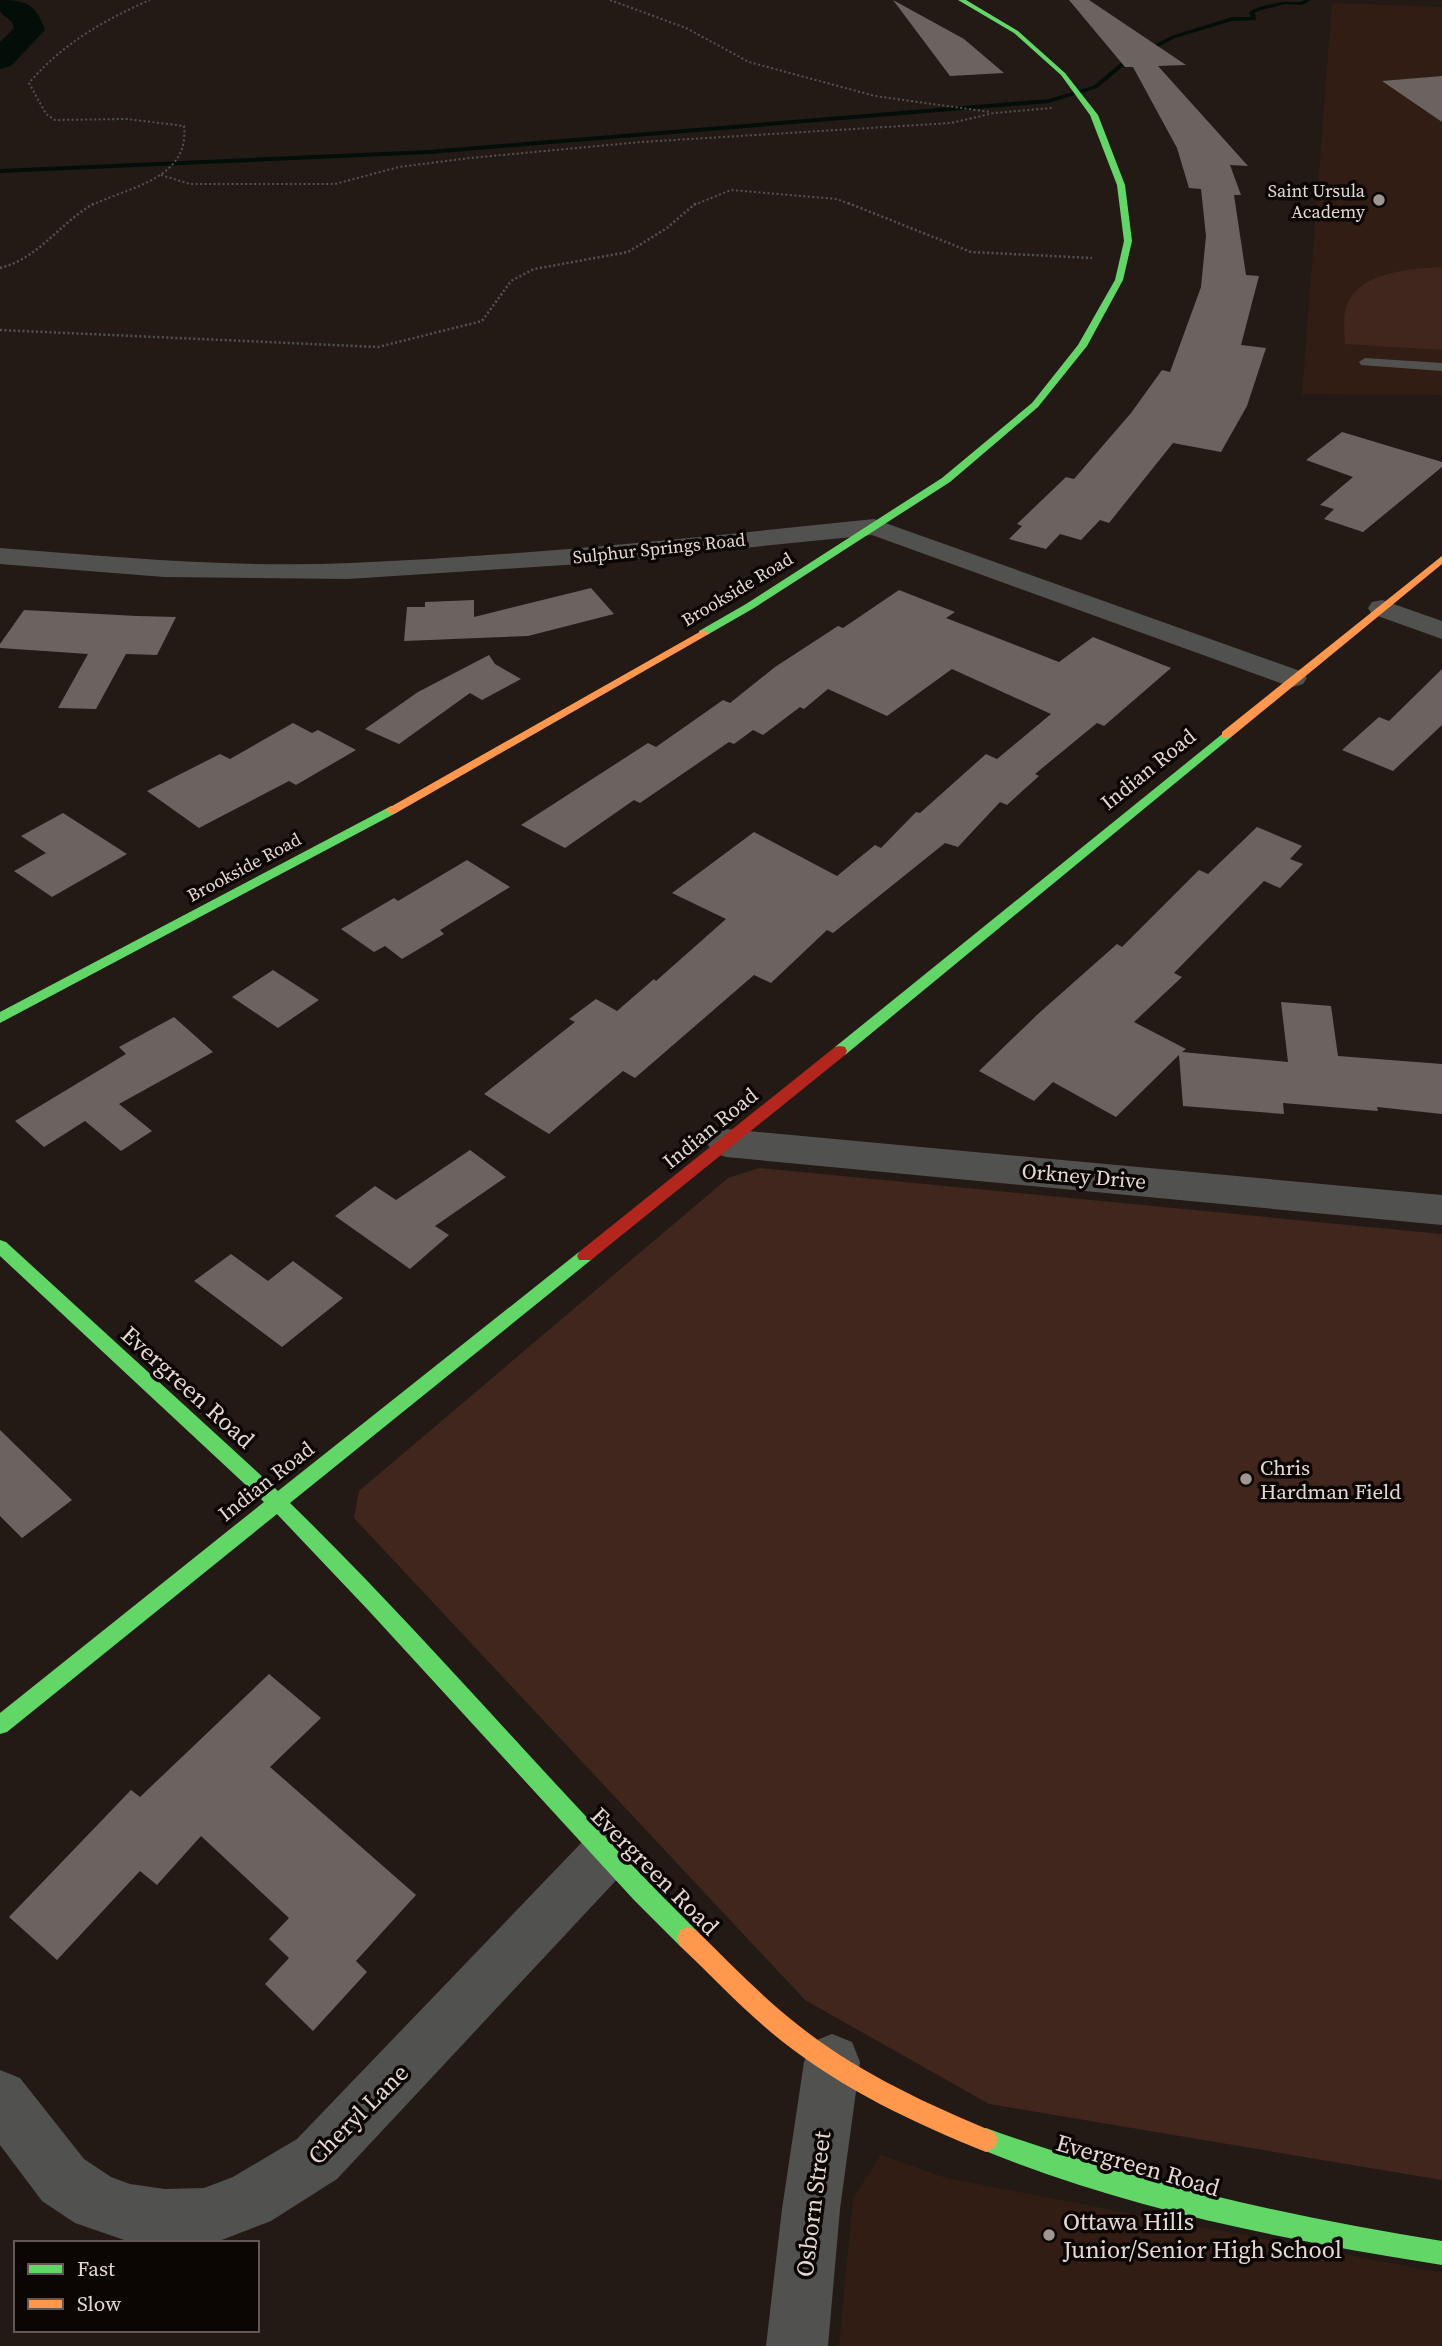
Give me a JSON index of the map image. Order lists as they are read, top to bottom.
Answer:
{
  "streets": {
    "street": [
      "Sulphur Springs Road",
      "Brookside Road",
      "Indian Road",
      "Orkney Drive",
      "Evergreen Road",
      "Cheryl Lane",
      "Osborn Street"
    ]
  },
  "crossings": [
    ["Sulphur Springs Road", "Brookside Road"],
    ["Sulphur Springs Road", "Indian Road"],
    ["Indian Road", "Orkney Drive"],
    ["Indian Road", "Evergreen Road"],
    ["Evergreen Road", "Cheryl Lane"],
    ["Evergreen Road", "Osborn Street"]
  ],
  "places": ["Saint Ursula Academy", "Chris Hardman Field", "Ottawa Hills Junior/Senior High School"],
  "legend": ["Fast", "Slow"]
}
